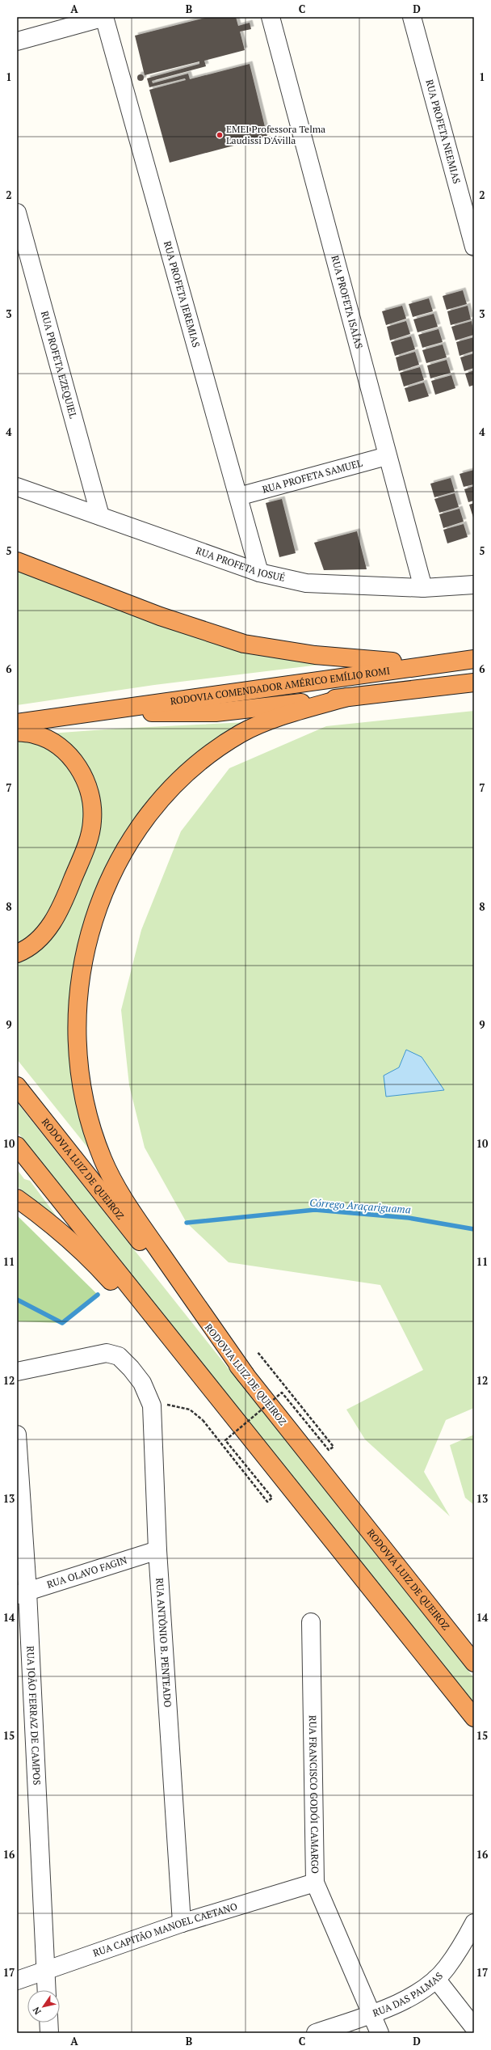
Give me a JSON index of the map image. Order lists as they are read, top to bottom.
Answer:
{
  "streets": {
    "highway": ["RODOVIA COMENDADOR AMÉRICO EMÍLIO ROMI", "RODOVIA LUIZ DE QUEIROZ"],
    "street": [
      "RUA PROFETA NEEMIAS",
      "RUA PROFETA JEREMIAS",
      "RUA PROFETA ISAÍAS",
      "RUA PROFETA EZEQUIEL",
      "RUA PROFETA SAMUEL",
      "RUA PROFETA JOSUÉ",
      "RUA OLAVO FAGIN",
      "RUA ANTÔNIO B. PENTEADO",
      "RUA JOÃO FERRAZ DE CAMPOS",
      "RUA FRANCISCO GODÓI CAMARGO",
      "RUA CAPITÃO MANOEL CAETANO",
      "RUA DAS PALMAS"
    ]
  },
  "crossings": [
    ["RUA PROFETA JEREMIAS", "RUA PROFETA SAMUEL"],
    ["RUA PROFETA JEREMIAS", "RUA PROFETA JOSUÉ"],
    ["RUA PROFETA ISAÍAS", "RUA PROFETA SAMUEL"],
    ["RUA PROFETA ISAÍAS", "RUA PROFETA JOSUÉ"],
    ["RUA PROFETA EZEQUIEL", "RUA PROFETA JOSUÉ"],
    ["RUA OLAVO FAGIN", "RUA ANTÔNIO B. PENTEADO"],
    ["RUA OLAVO FAGIN", "RUA JOÃO FERRAZ DE CAMPOS"],
    ["RUA ANTÔNIO B. PENTEADO", "RUA CAPITÃO MANOEL CAETANO"],
    ["RUA JOÃO FERRAZ DE CAMPOS", "RUA CAPITÃO MANOEL CAETANO"],
    ["RUA FRANCISCO GODÓI CAMARGO", "RUA CAPITÃO MANOEL CAETANO"],
    ["RUA FRANCISCO GODÓI CAMARGO", "RUA DAS PALMAS"]
  ],
  "water": ["Córrego Araçariguama"],
  "places": ["EMEI Professora Telma Laudissi D'Ávilla"],
  "north": "bottom left",
  "grid": {
    "columns": [
      "A",
      "B",
      "C",
      "D"
    ],
    "rows": [
      "1",
      "2",
      "3",
      "4",
      "5",
      "6",
      "7",
      "8",
      "9",
      "10",
      "11",
      "12",
      "13",
      "14",
      "15",
      "16",
      "17"
    ]
  }
}
